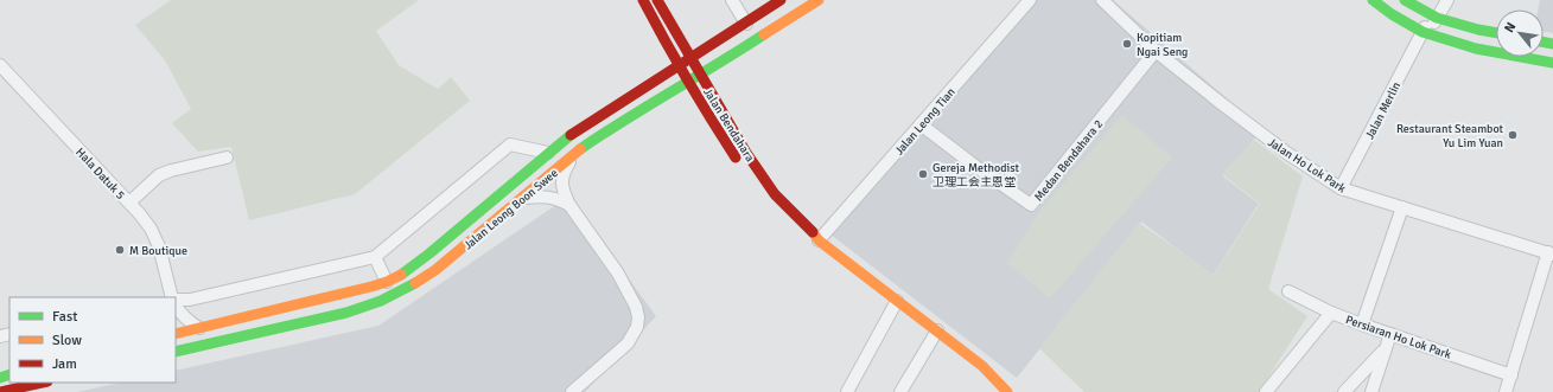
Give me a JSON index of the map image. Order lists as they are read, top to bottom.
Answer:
{
  "streets": {
    "main road": ["Jalan Bendahara", "Jalan Leong Boon Swee"],
    "street": [
      "Jalan Merlin",
      "Jalan Leong Tian",
      "Medan Bendahara 2",
      "Jalan Ho Lok Park",
      "Hala Datuk 5",
      "Persiaran Ho Lok Park"
    ]
  },
  "crossings": [
    ["Jalan Merlin", "Jalan Ho Lok Park"],
    ["Jalan Leong Tian", "Jalan Bendahara"],
    ["Jalan Leong Tian", "Medan Bendahara 2"],
    ["Jalan Bendahara", "Jalan Leong Boon Swee"],
    ["Medan Bendahara 2", "Jalan Ho Lok Park"]
  ],
  "places": [
    "Kopitiam Ngai Seng",
    "Restaurant Steambot Yu Lim Yuan",
    "Gereja Methodist 卫理工会主恩堂",
    "M Boutique"
  ],
  "legend": ["Fast", "Slow", "Jam"],
  "north": "top left"
}
